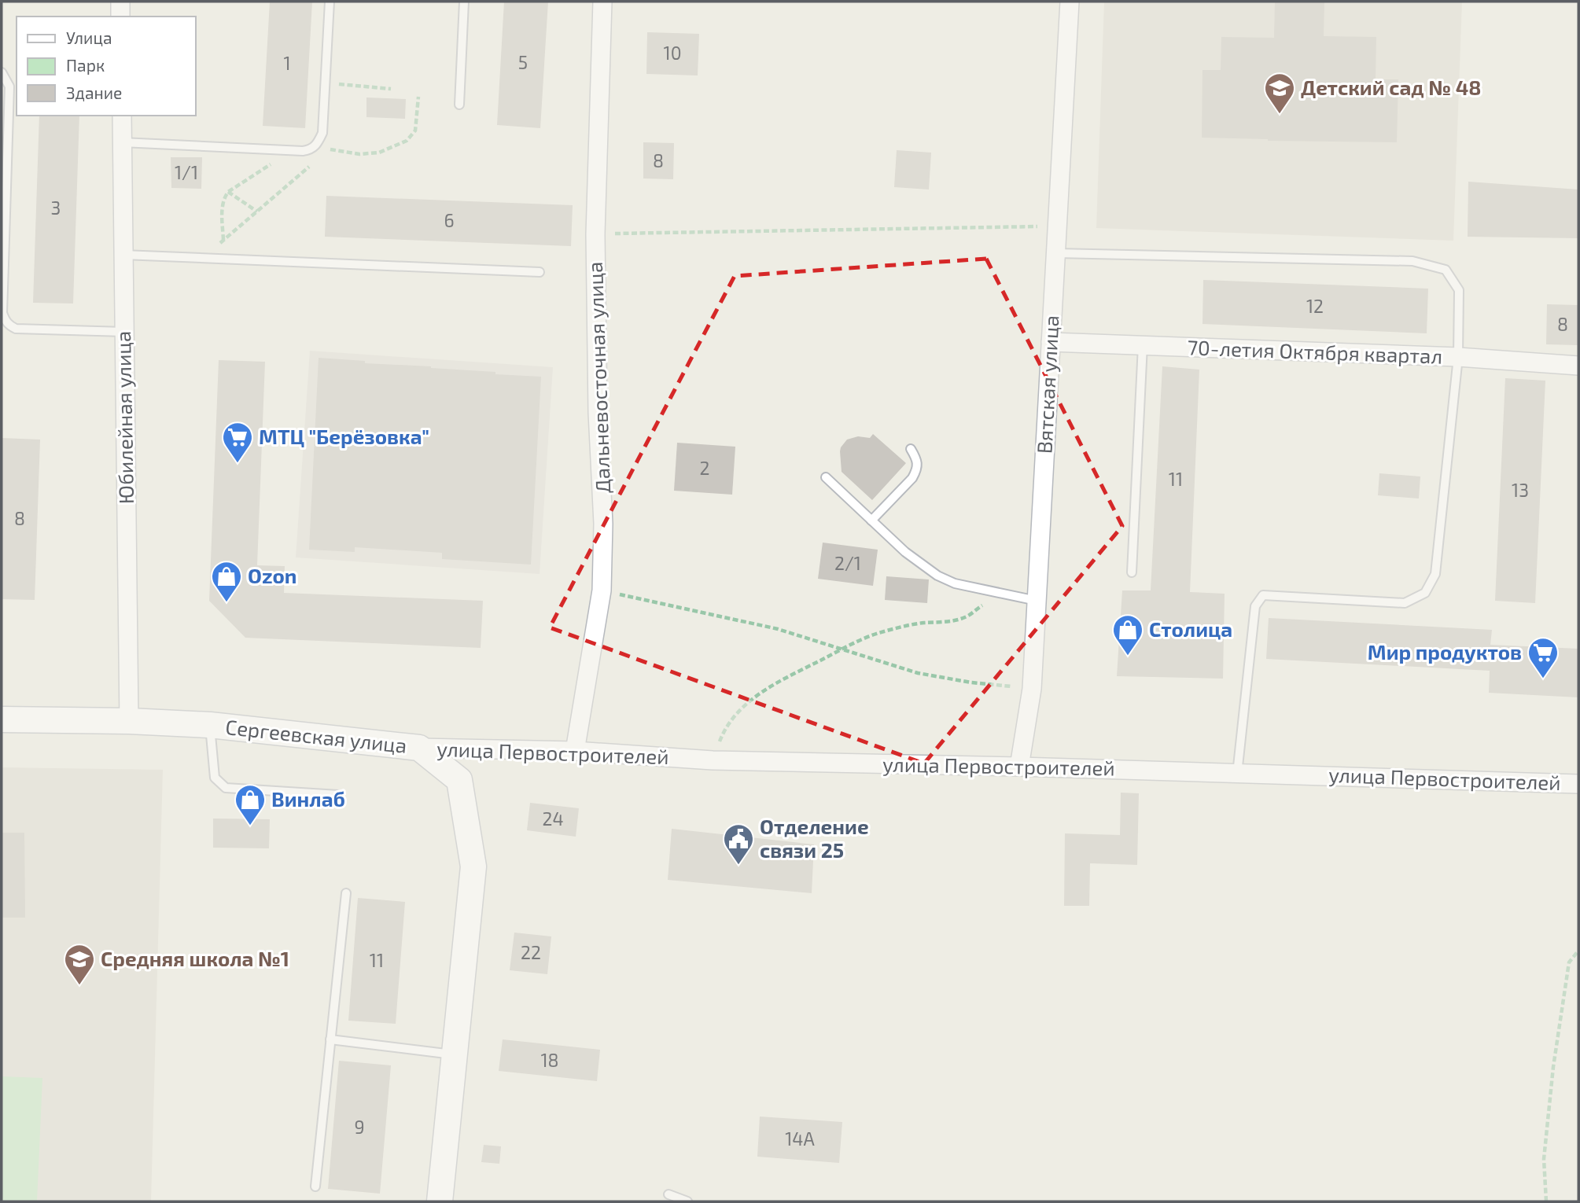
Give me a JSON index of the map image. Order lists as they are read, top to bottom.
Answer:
{
  "streets": {
    "main road": ["Сергеевская улица"],
    "street": [
      "70-летия Октября квартал",
      "Дальневосточная улица",
      "Вятская улица",
      "Юбилейная улица",
      "улица Первостроителей"
    ]
  },
  "crossings": [
    ["70-летия Октября квартал", "Вятская улица"],
    ["Дальневосточная улица", "улица Первостроителей"],
    ["Вятская улица", "улица Первостроителей"],
    ["Юбилейная улица", "Сергеевская улица"],
    ["Сергеевская улица", "улица Первостроителей"]
  ],
  "places": {
    "school or university": ["Детский сад № 48", "Средняя школа №1"],
    "supermarket": ["МТЦ \"Берёзовка\"", "Мир продуктов"],
    "shop": ["Ozon", "Столица", "Винлаб"],
    "public building": ["Отделение связи 25"]
  },
  "house_numbers": [
    "10",
    "5",
    "1",
    "8",
    "1/1",
    "3",
    "6",
    "12",
    "8",
    "2",
    "11",
    "13",
    "8",
    "2/1",
    "24",
    "22",
    "11",
    "18",
    "9",
    "14А"
  ],
  "legend": ["Улица", "Парк", "Здание"]
}
